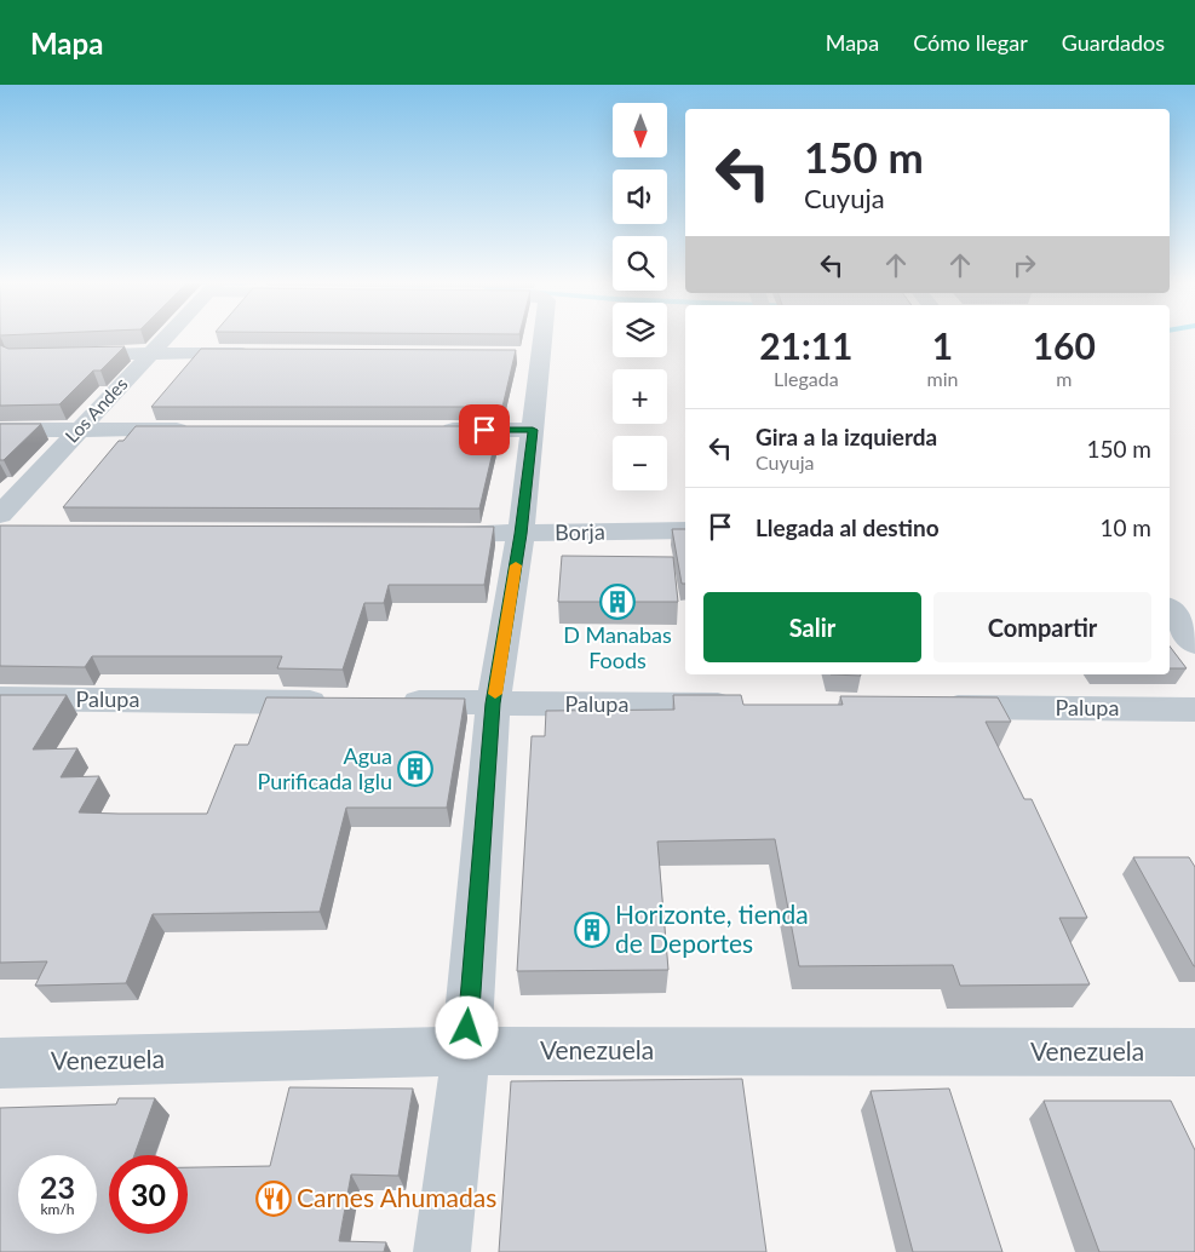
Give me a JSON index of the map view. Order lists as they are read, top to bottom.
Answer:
{
  "streets": {
    "street": [
      "Los Andes",
      "Borja",
      "Palupa",
      "Venezuela"
    ]
  },
  "places": {
    "building": ["D Manabas Foods", "Agua Purificada Iglu", "Horizonte, tienda de Deportes"],
    "restaurant": ["Carnes Ahumadas"]
  },
  "north": "bottom",
  "page": {
    "header": "Mapa",
    "nav": ["Mapa", "Cómo llegar", "Guardados"],
    "map_buttons": ["+", "−"],
    "turn": ["150 m", "Cuyuja"],
    "eta": [
      "21:11",
      "Llegada",
      "1",
      "min",
      "160",
      "m"
    ],
    "list": [
      {
        "name": "Gira a la izquierda",
        "note": "Cuyuja",
        "value": "150 m"
      },
      {
        "name": "Llegada al destino",
        "value": "10 m"
      }
    ],
    "buttons": ["Salir", "Compartir"],
    "speed": "23 km/h",
    "limit": "30"
  }
}
